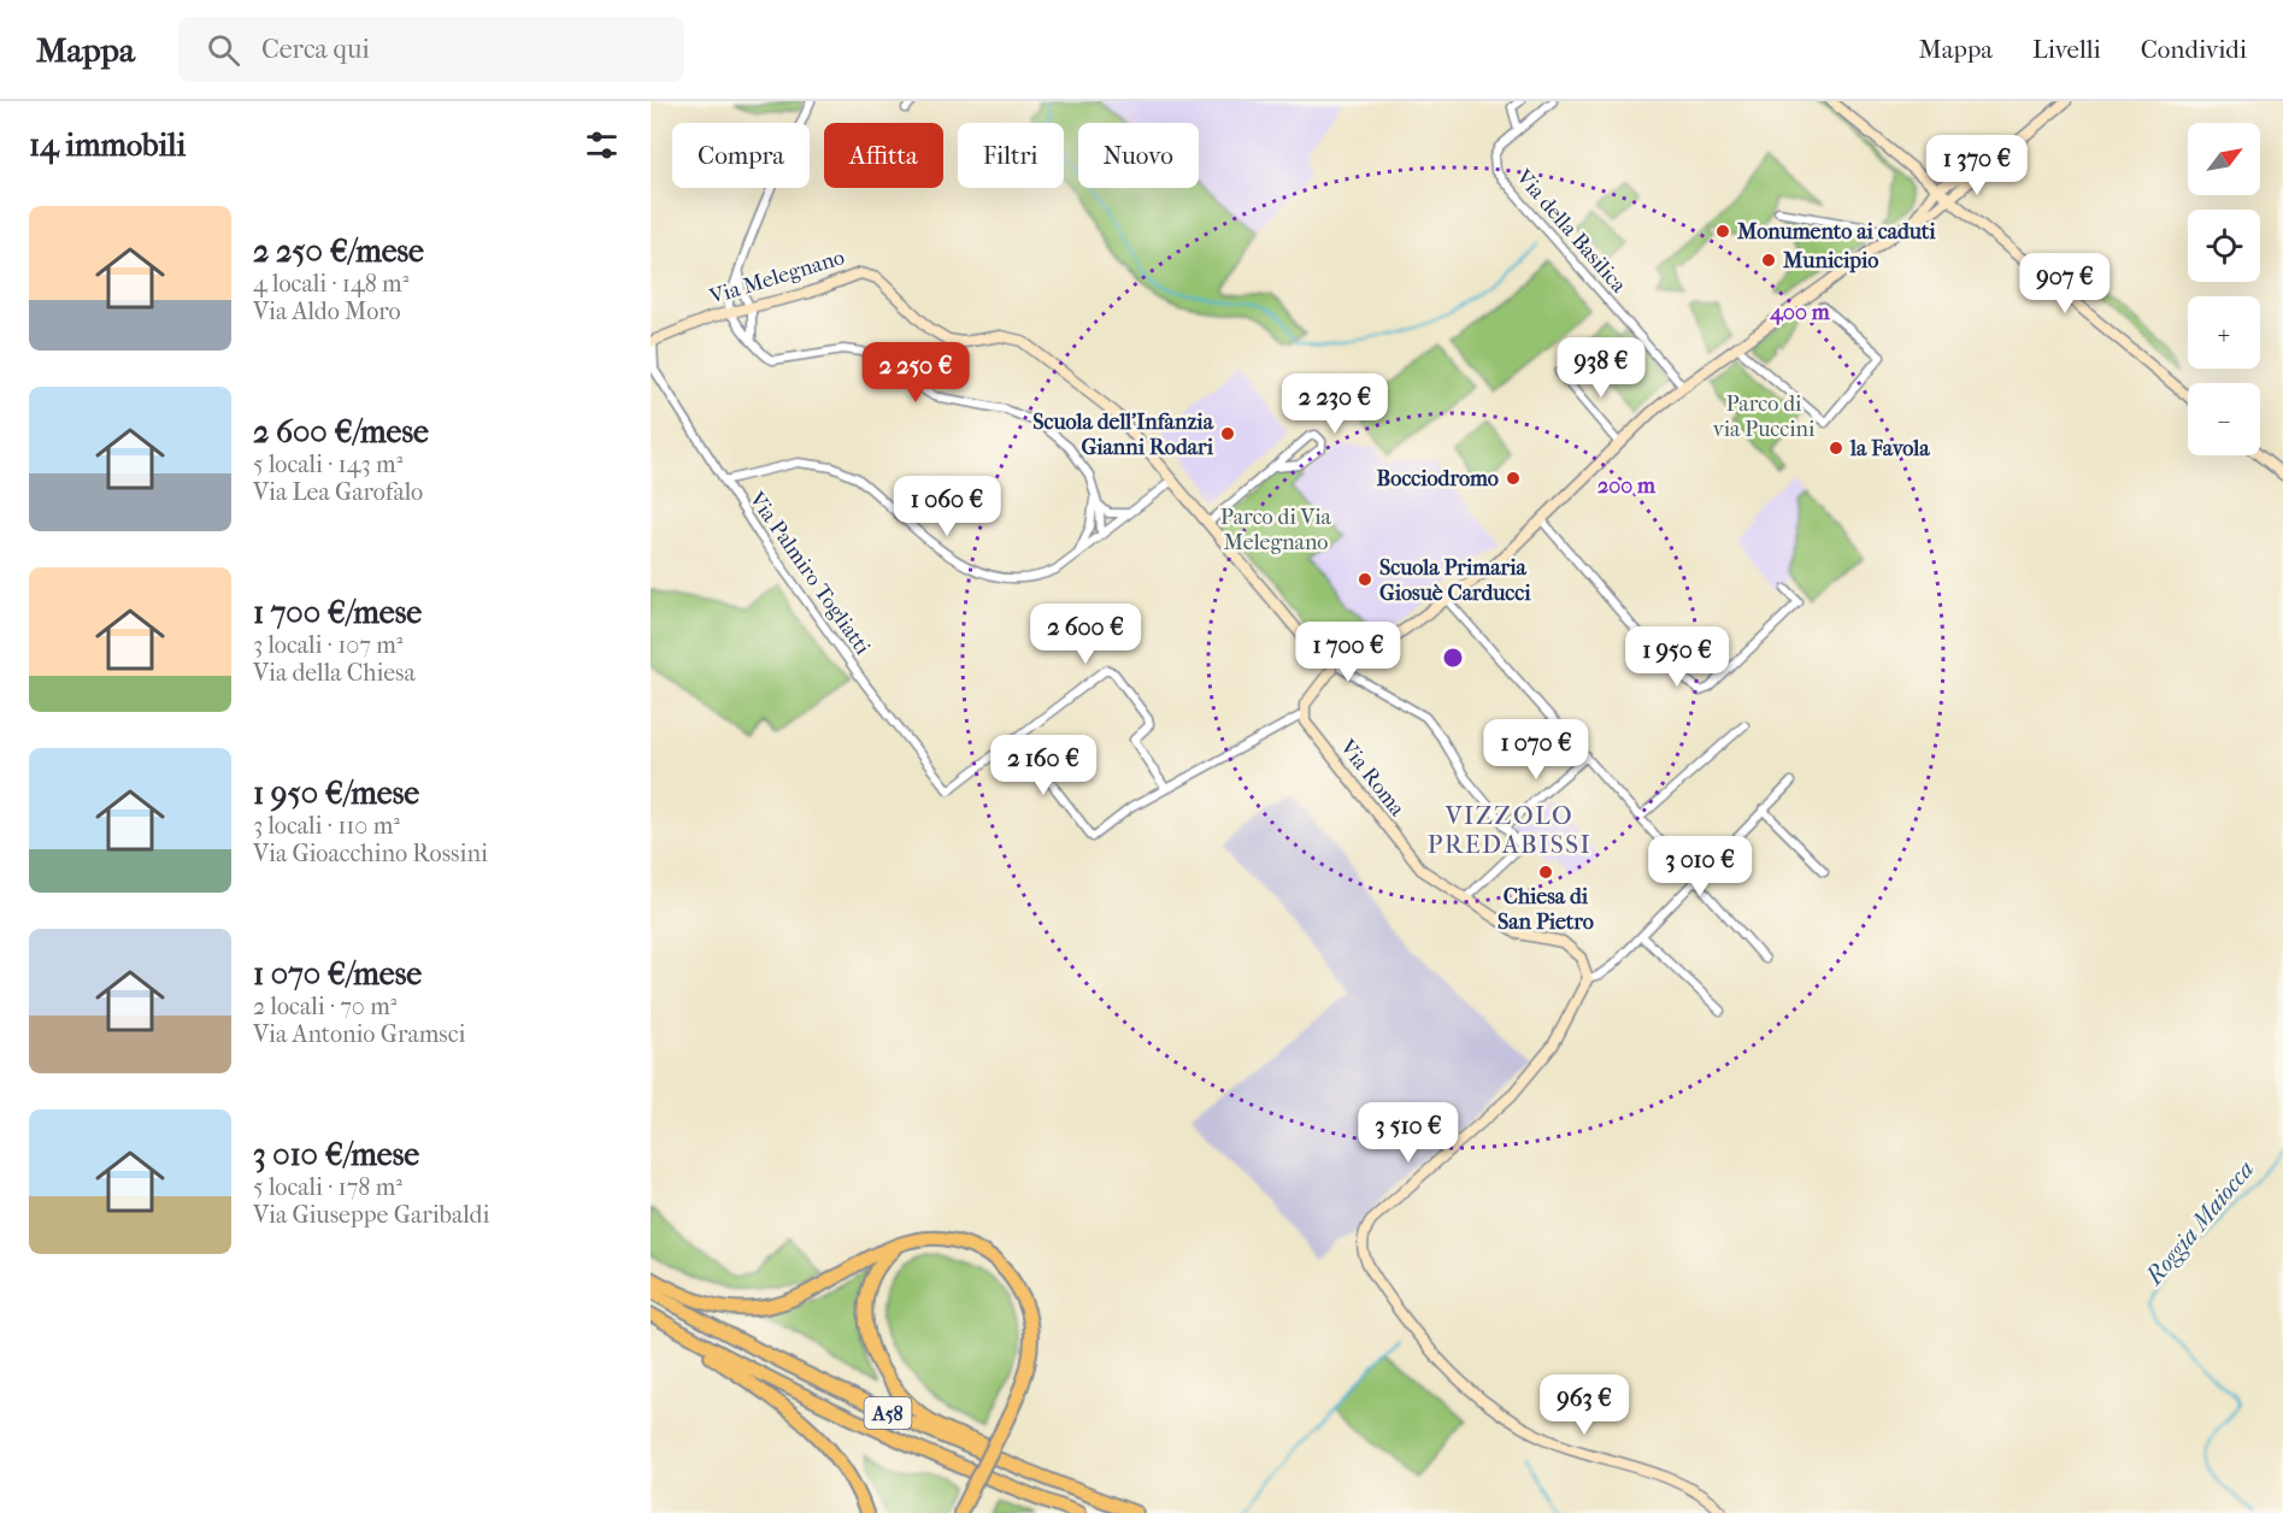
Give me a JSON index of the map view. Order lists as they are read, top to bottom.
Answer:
{
  "streets": {
    "highway": ["A58"],
    "street": [
      "Via della Basilica",
      "Via Melegnano",
      "Via Palmiro Togliatti",
      "Via Roma"
    ]
  },
  "crossings": [
    ["Via Melegnano", "Via Palmiro Togliatti"]
  ],
  "districts": ["VIZZOLO PREDABISSI"],
  "water": ["Roggia Maiocca"],
  "parks": ["Parco di via Puccini", "Parco di Via Melegnano"],
  "places": [
    "Monumento ai caduti",
    "Municipio",
    "Scuola dell'Infanzia Gianni Rodari",
    "la Favola",
    "Bocciodromo",
    "Scuola Primaria Giosuè Carducci",
    "Chiesa di San Pietro"
  ],
  "north": "top right",
  "page": {
    "header": "Mappa",
    "search": "Cerca qui",
    "nav": ["Mappa", "Livelli", "Condividi"],
    "heading": "14 immobili",
    "map_buttons": ["+", "−"],
    "chip": [
      "Compra",
      "Affitta",
      "Filtri",
      "Nuovo"
    ],
    "price": [
      "1 370 €",
      "907 €",
      "938 €",
      "2 250 €",
      "2 230 €",
      "1 060 €",
      "2 600 €",
      "1 700 €",
      "1 950 €",
      "1 070 €",
      "2 160 €",
      "3 010 €",
      "3 510 €",
      "963 €"
    ],
    "list": [
      {
        "name": "2 250 €/mese",
        "note": "4 locali · 148 m² · Via Aldo Moro"
      },
      {
        "name": "2 600 €/mese",
        "note": "5 locali · 143 m² · Via Lea Garofalo"
      },
      {
        "name": "1 700 €/mese",
        "note": "3 locali · 107 m² · Via della Chiesa"
      },
      {
        "name": "1 950 €/mese",
        "note": "3 locali · 110 m² · Via Gioacchino Rossini"
      },
      {
        "name": "1 070 €/mese",
        "note": "2 locali · 70 m² · Via Antonio Gramsci"
      },
      {
        "name": "3 010 €/mese",
        "note": "5 locali · 178 m² · Via Giuseppe Garibaldi"
      }
    ]
  },
  "rings": ["400 m", "200 m"]
}
